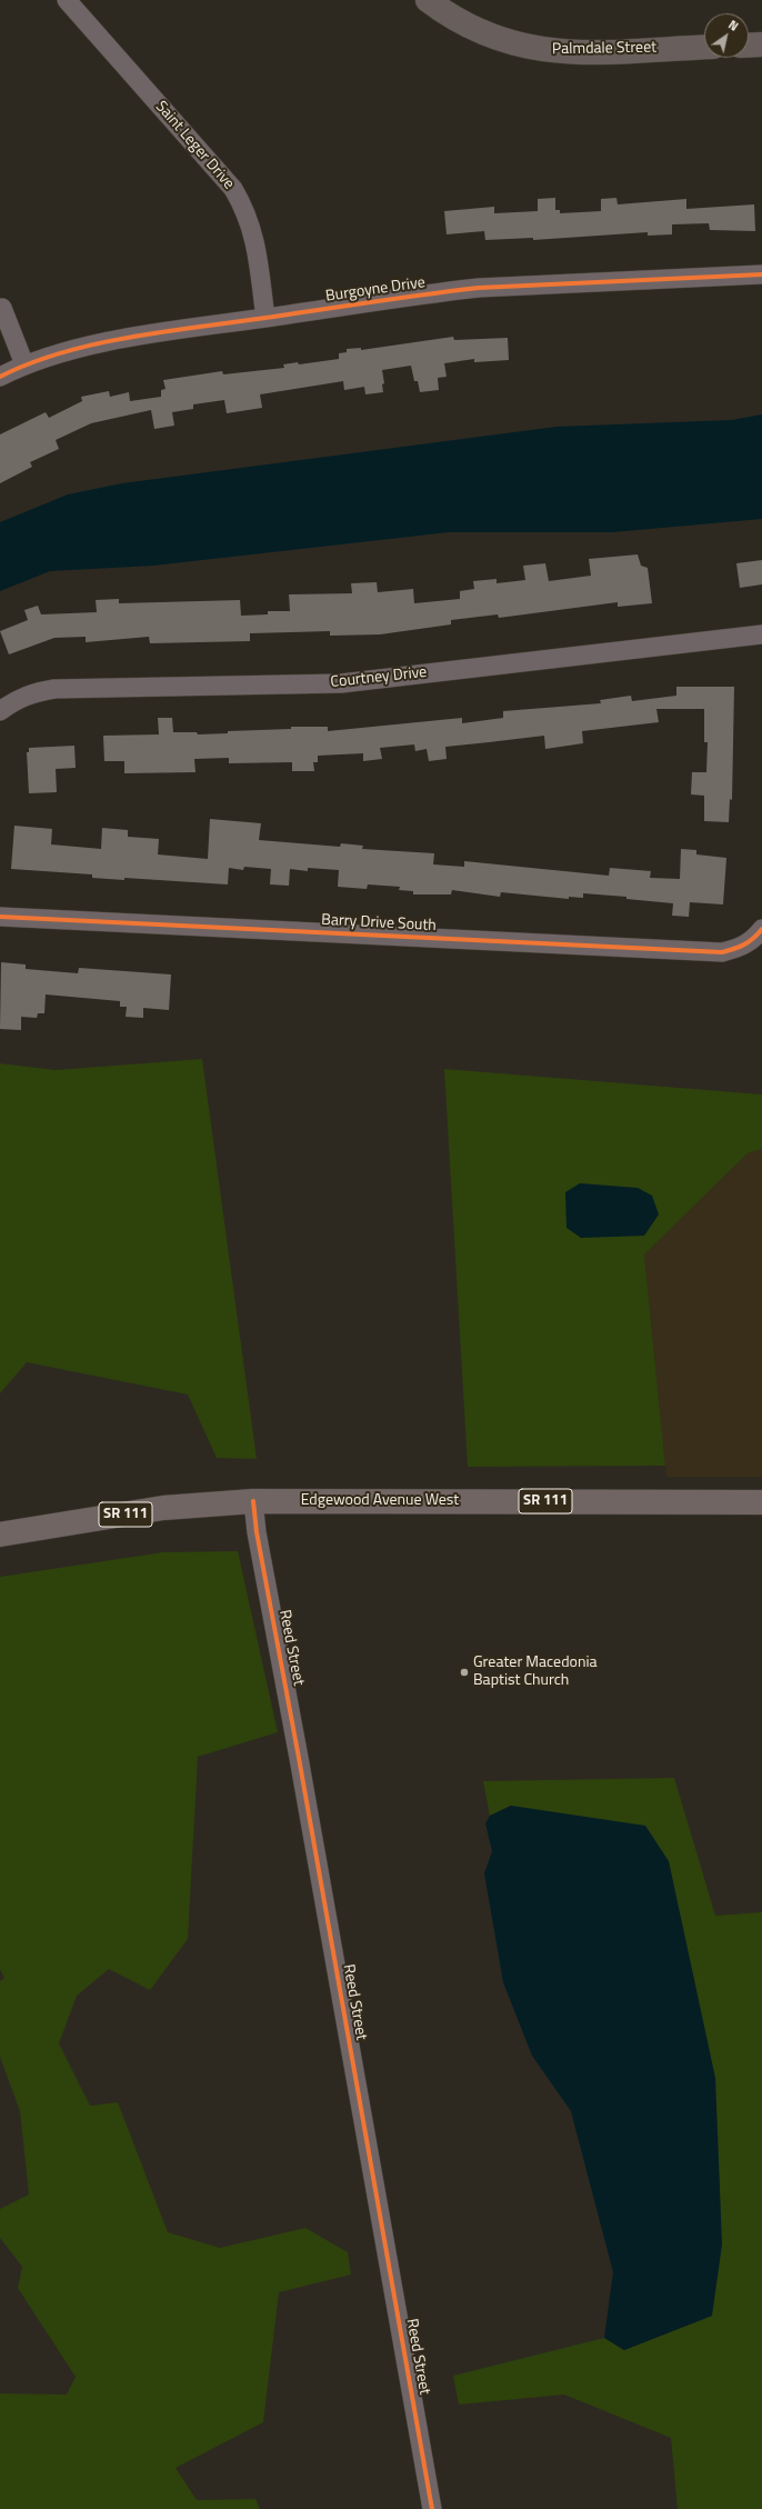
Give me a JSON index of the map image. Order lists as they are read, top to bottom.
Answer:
{
  "streets": {
    "main road": ["Edgewood Avenue West", "SR 111"],
    "street": [
      "Palmdale Street",
      "Saint Leger Drive",
      "Burgoyne Drive",
      "Courtney Drive",
      "Barry Drive South",
      "Reed Street"
    ]
  },
  "crossings": [
    ["Saint Leger Drive", "Burgoyne Drive"],
    ["Edgewood Avenue West", "Reed Street"]
  ],
  "places": ["Greater Macedonia Baptist Church"],
  "north": "top right"
}
